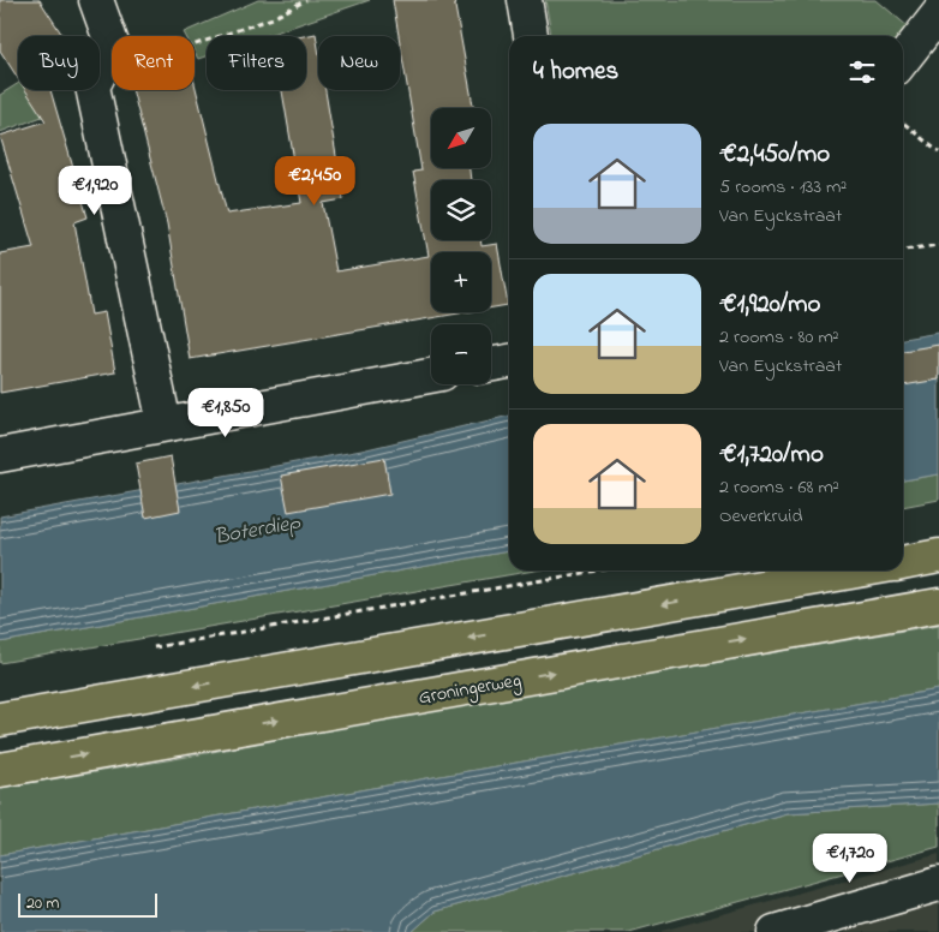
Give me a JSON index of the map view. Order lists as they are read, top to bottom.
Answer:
{
  "streets": {
    "main road": ["Groningerweg"]
  },
  "water": ["Boterdiep"],
  "scale_bar": "20 m",
  "north": "bottom left",
  "page": {
    "chip": [
      "Buy",
      "Rent",
      "Filters",
      "New"
    ],
    "heading": "4 homes",
    "map_buttons": ["+", "−"],
    "list": [
      {
        "name": "€2,450/mo",
        "note": "5 rooms · 133 m² · Van Eyckstraat"
      },
      {
        "name": "€1,920/mo",
        "note": "2 rooms · 80 m² · Van Eyckstraat"
      },
      {
        "name": "€1,720/mo",
        "note": "2 rooms · 68 m² · Oeverkruid"
      }
    ],
    "price": [
      "€2,450",
      "€1,920",
      "€1,850",
      "€1,720"
    ],
    "scale": "20 m"
  }
}
